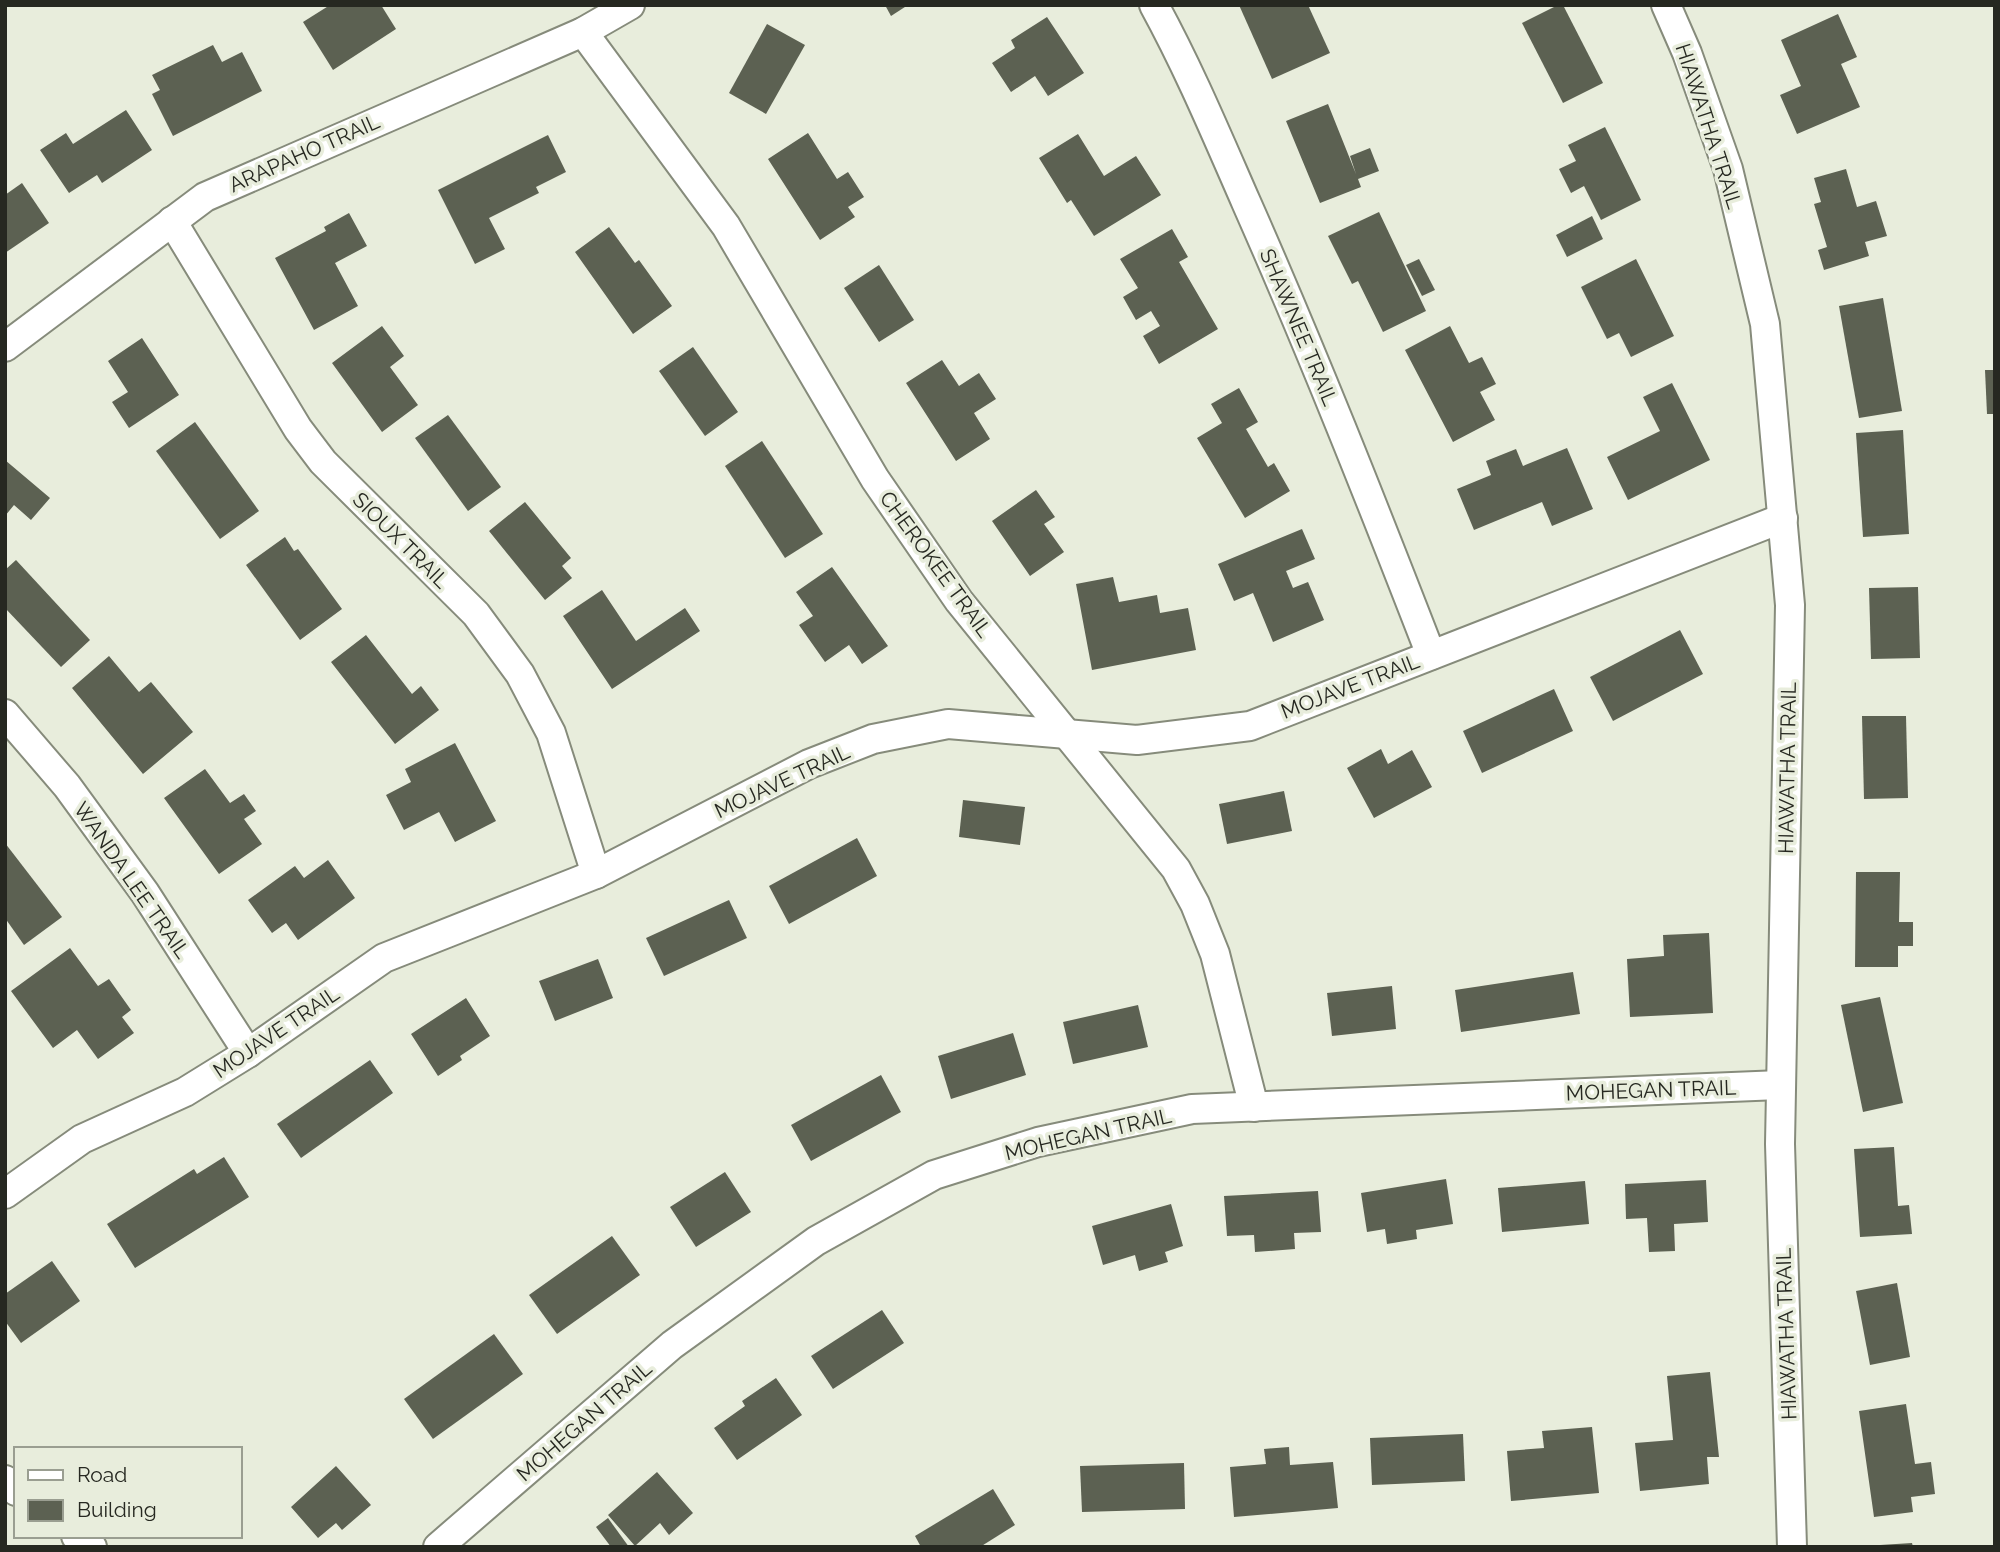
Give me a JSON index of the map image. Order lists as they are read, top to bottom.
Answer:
{
  "streets": {
    "street": [
      "HIAWATHA TRAIL",
      "ARAPAHO TRAIL",
      "SHAWNEE TRAIL",
      "SIOUX TRAIL",
      "CHEROKEE TRAIL",
      "MOJAVE TRAIL",
      "WANDA LEE TRAIL",
      "MOHEGAN TRAIL"
    ]
  },
  "crossings": [
    ["HIAWATHA TRAIL", "MOJAVE TRAIL"],
    ["HIAWATHA TRAIL", "MOHEGAN TRAIL"],
    ["ARAPAHO TRAIL", "SIOUX TRAIL"],
    ["ARAPAHO TRAIL", "CHEROKEE TRAIL"],
    ["SHAWNEE TRAIL", "MOJAVE TRAIL"],
    ["SIOUX TRAIL", "MOJAVE TRAIL"],
    ["CHEROKEE TRAIL", "MOJAVE TRAIL"],
    ["CHEROKEE TRAIL", "MOHEGAN TRAIL"],
    ["MOJAVE TRAIL", "WANDA LEE TRAIL"]
  ],
  "legend": ["Road", "Building"]
}
